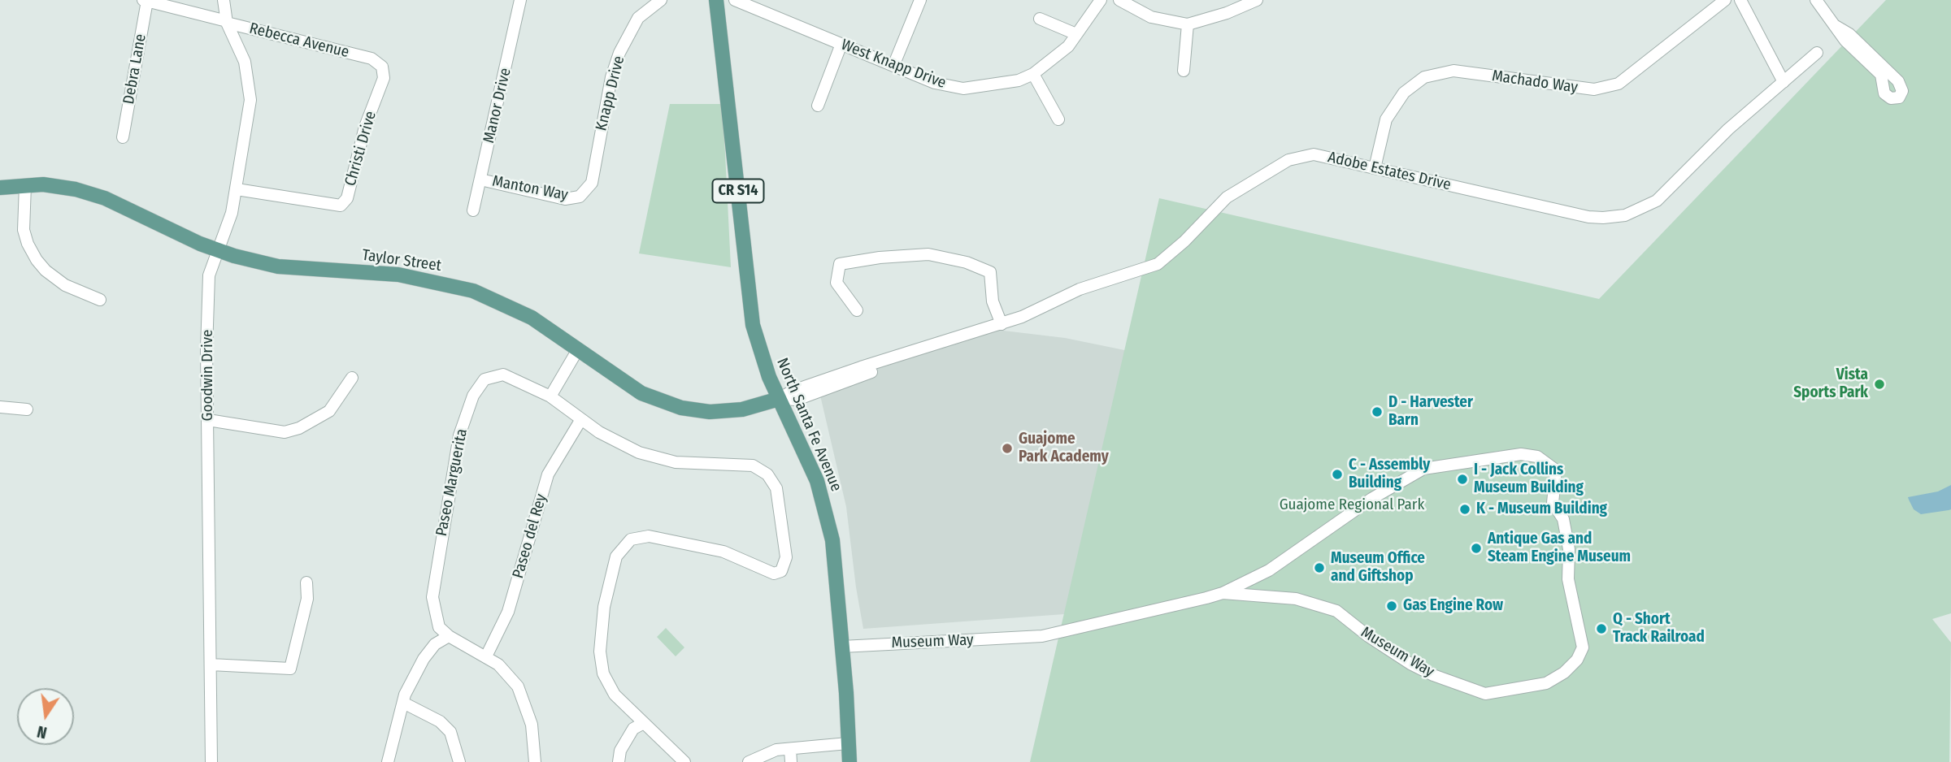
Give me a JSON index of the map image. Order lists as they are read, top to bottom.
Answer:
{
  "streets": {
    "main road": ["CR S14", "Taylor Street", "North Santa Fe Avenue"],
    "street": [
      "Rebecca Avenue",
      "West Knapp Drive",
      "Debra Lane",
      "Machado Way",
      "Knapp Drive",
      "Manor Drive",
      "Christi Drive",
      "Adobe Estates Drive",
      "Manton Way",
      "Goodwin Drive",
      "Paseo Marguerita",
      "Paseo del Rey",
      "Museum Way"
    ]
  },
  "crossings": [
    ["Rebecca Avenue", "Debra Lane"],
    ["Rebecca Avenue", "Christi Drive"],
    ["Rebecca Avenue", "Goodwin Drive"],
    ["Machado Way", "Adobe Estates Drive"],
    ["Knapp Drive", "Manton Way"],
    ["Manor Drive", "Manton Way"],
    ["Christi Drive", "Goodwin Drive"],
    ["Adobe Estates Drive", "Taylor Street"],
    ["Adobe Estates Drive", "North Santa Fe Avenue"],
    ["Taylor Street", "Goodwin Drive"],
    ["Taylor Street", "North Santa Fe Avenue"],
    ["North Santa Fe Avenue", "Museum Way"],
    ["Paseo Marguerita", "Paseo del Rey"]
  ],
  "parks": ["Guajome Regional Park"],
  "places": [
    "Vista Sports Park",
    "D - Harvester Barn",
    "Guajome Park Academy",
    "C - Assembly Building",
    "I - Jack Collins Museum Building",
    "K - Museum Building",
    "Antique Gas and Steam Engine Museum",
    "Museum Office and Giftshop",
    "Gas Engine Row",
    "Q - Short Track Railroad"
  ],
  "north": "bottom"
}
